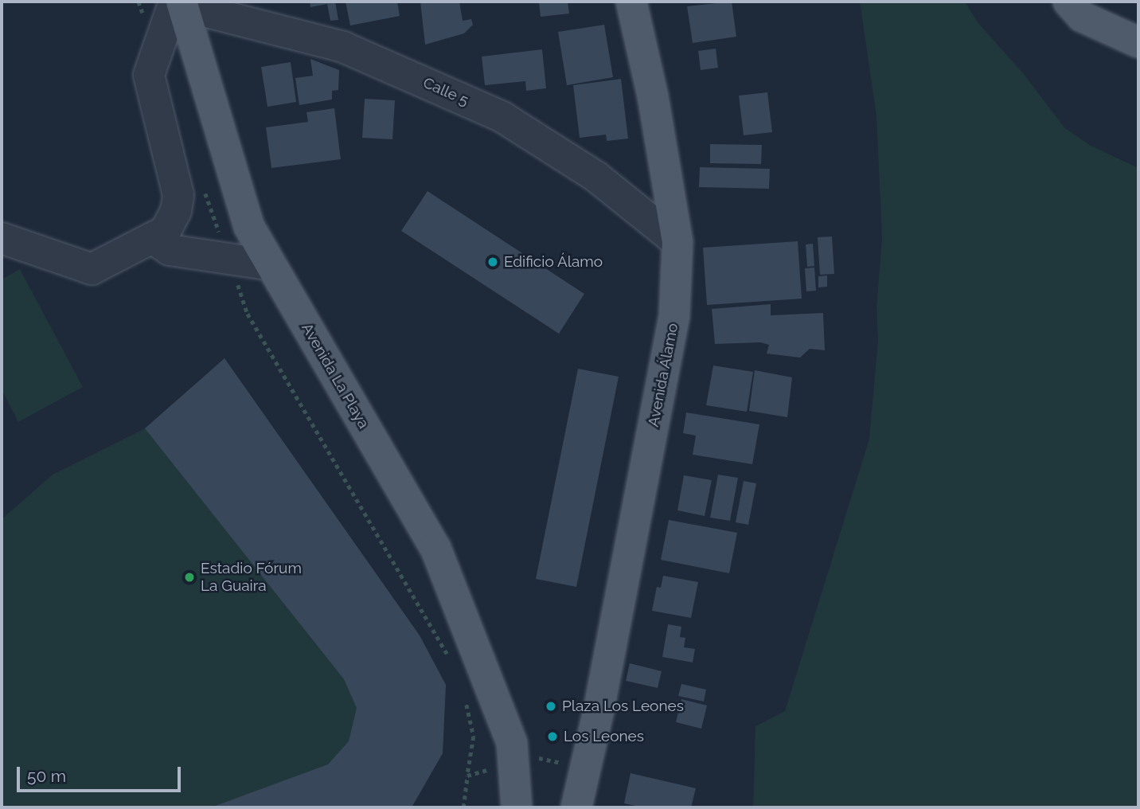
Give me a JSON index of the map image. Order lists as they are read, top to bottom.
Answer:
{
  "streets": {
    "main road": ["Avenida Álamo", "Avenida La Playa"],
    "street": ["Calle 5"]
  },
  "crossings": [
    ["Calle 5", "Avenida Álamo"],
    ["Calle 5", "Avenida La Playa"]
  ],
  "places": [
    "Edificio Álamo",
    "Estadio Fórum La Guaira",
    "Plaza Los Leones",
    "Los Leones"
  ],
  "scale_bar": "50 m"
}
